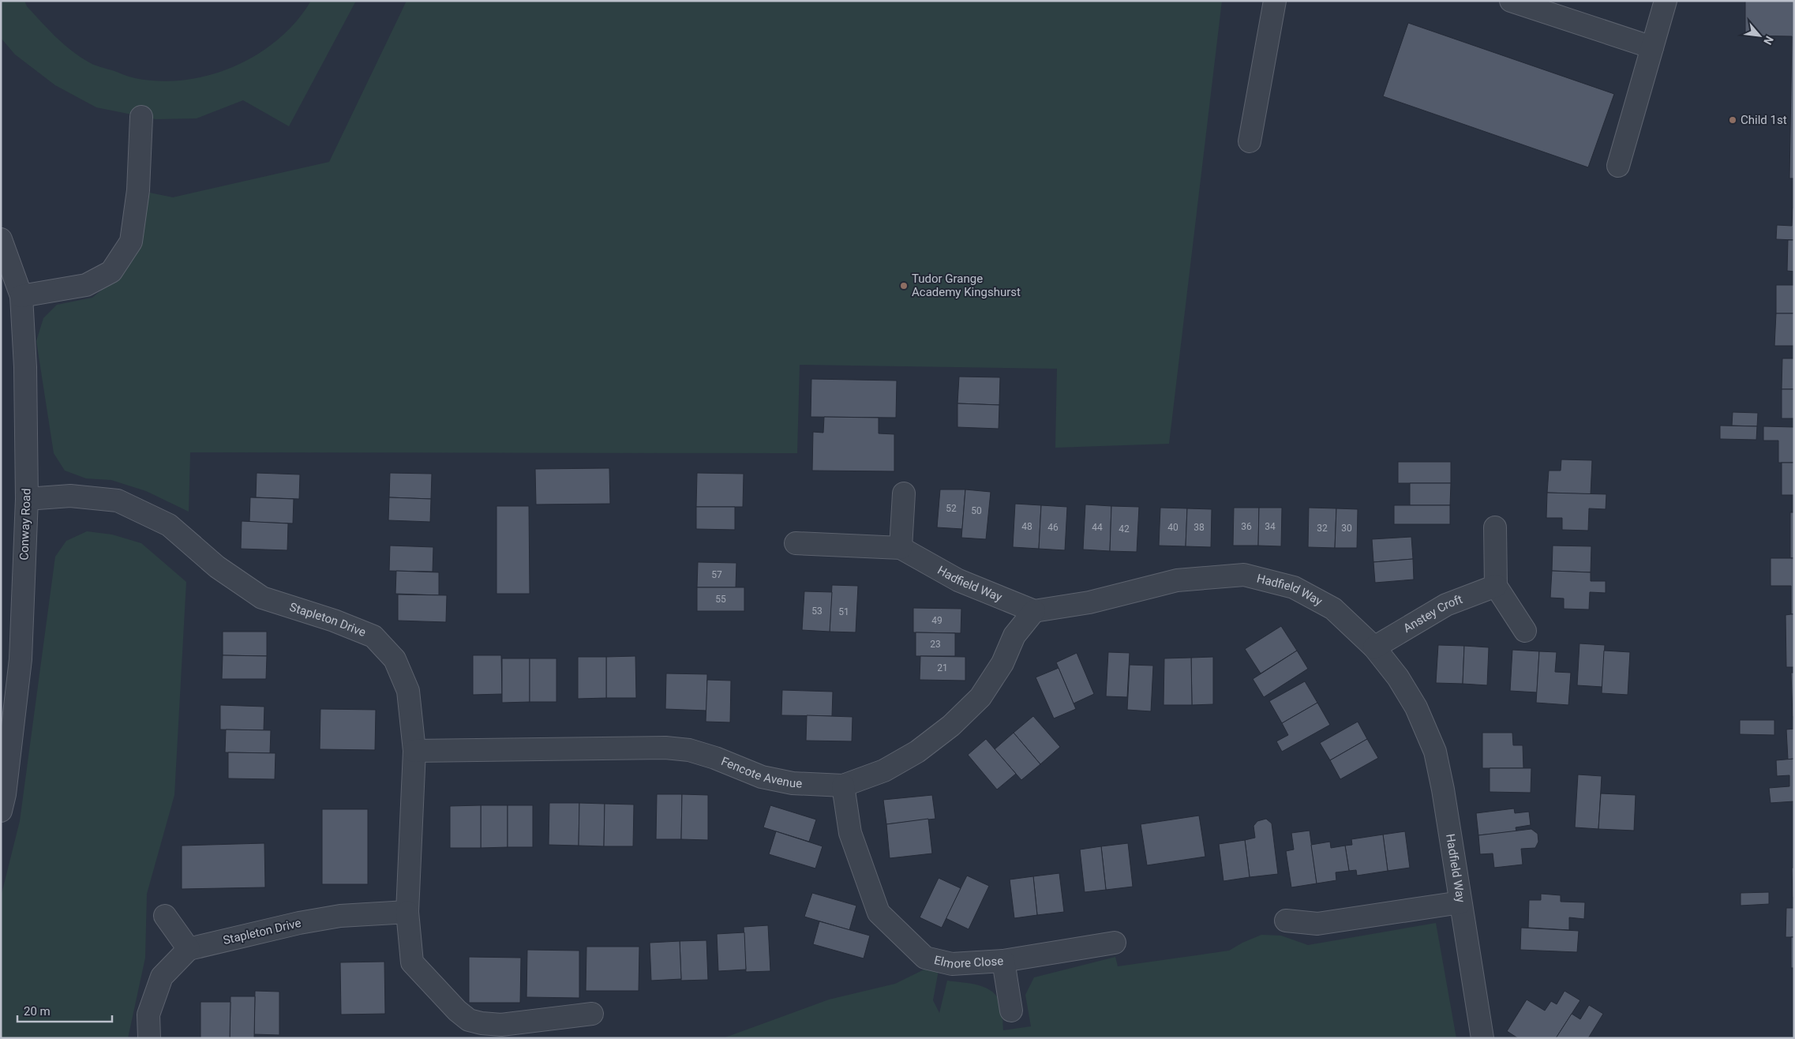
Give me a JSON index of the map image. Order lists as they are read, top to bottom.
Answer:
{
  "streets": {
    "street": [
      "Conway Road",
      "Hadfield Way",
      "Anstey Croft",
      "Stapleton Drive",
      "Fencote Avenue",
      "Elmore Close"
    ]
  },
  "crossings": [
    ["Conway Road", "Stapleton Drive"],
    ["Hadfield Way", "Anstey Croft"],
    ["Hadfield Way", "Fencote Avenue"],
    ["Stapleton Drive", "Fencote Avenue"],
    ["Fencote Avenue", "Elmore Close"]
  ],
  "places": ["Child 1st", "Tudor Grange Academy Kingshurst"],
  "house_numbers": [
    "52",
    "50",
    "48",
    "36",
    "34",
    "46",
    "44",
    "40",
    "38",
    "32",
    "30",
    "42",
    "57",
    "55",
    "53",
    "51",
    "49",
    "23",
    "21"
  ],
  "scale_bar": "20 m",
  "north": "bottom right"
}
